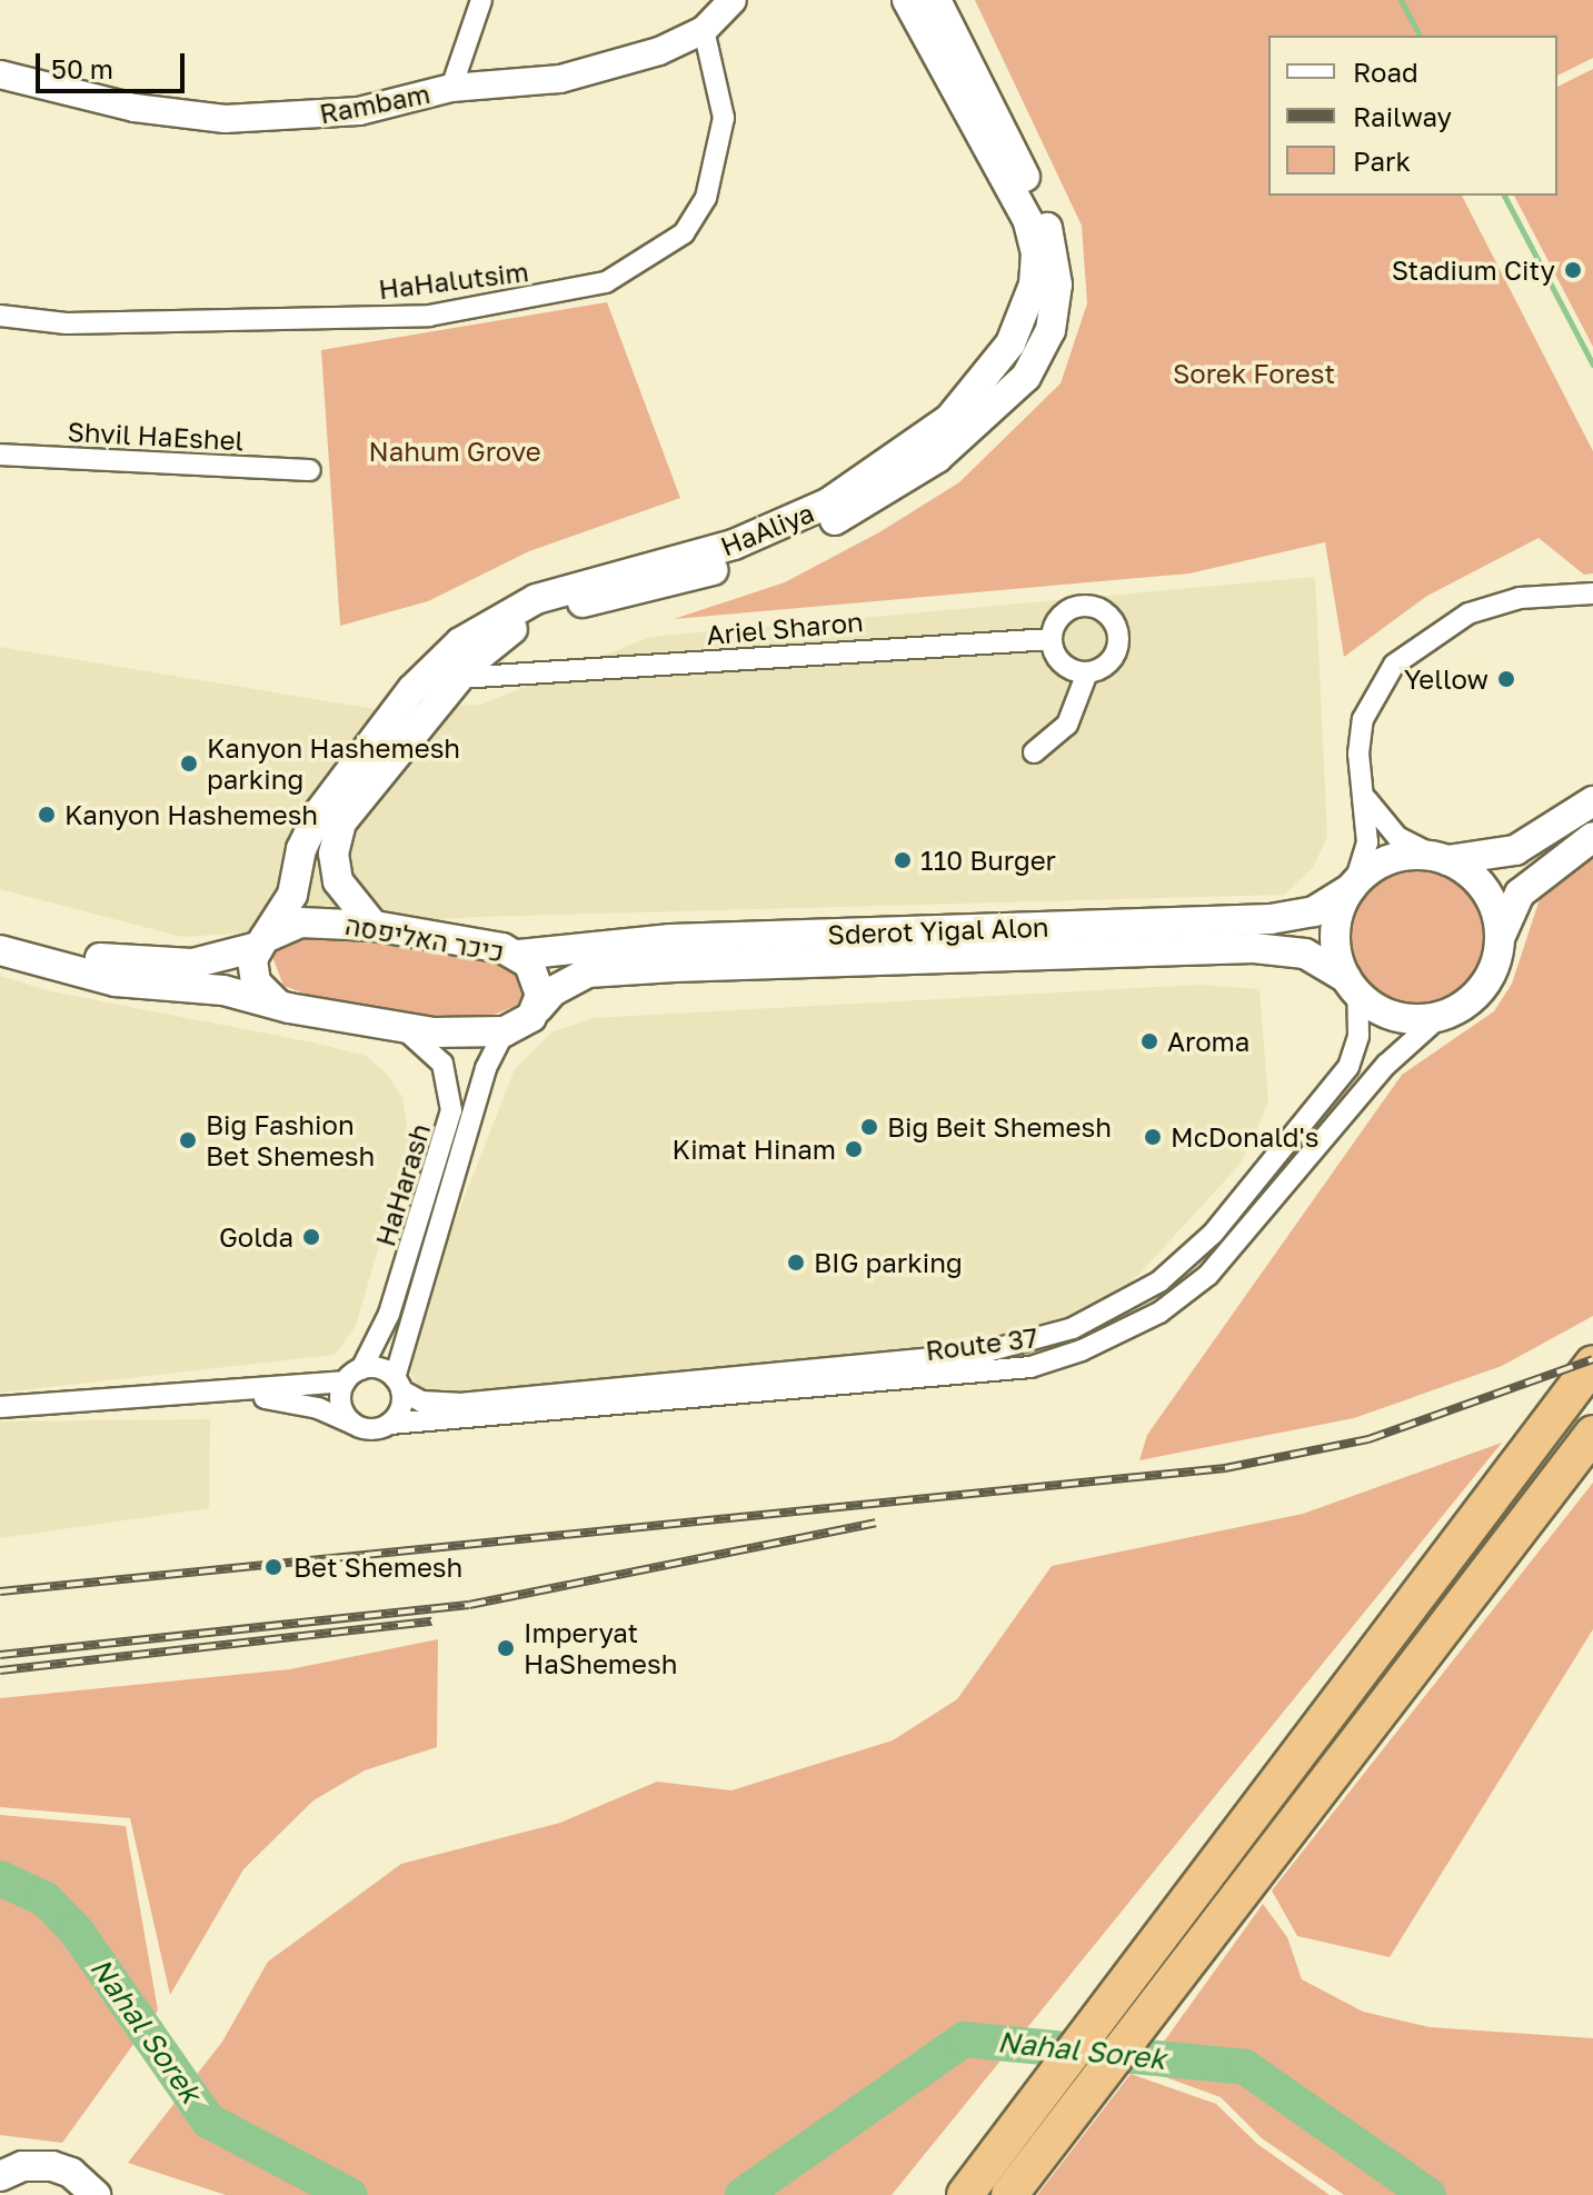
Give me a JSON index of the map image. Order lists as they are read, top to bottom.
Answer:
{
  "streets": {
    "main road": ["HaAliya", "Sderot Yigal Alon", "כיכר האליפסה"],
    "street": [
      "Rambam",
      "HaHalutsim",
      "Shvil HaEshel",
      "Ariel Sharon",
      "HaHarash",
      "Route 37"
    ]
  },
  "crossings": [
    ["Rambam", "HaHalutsim"],
    ["HaAliya", "Ariel Sharon"],
    ["HaAliya", "כיכר האליפסה"],
    ["Sderot Yigal Alon", "כיכר האליפסה"],
    ["Sderot Yigal Alon", "Route 37"],
    ["HaHarash", "Route 37"]
  ],
  "water": ["Nahal Sorek"],
  "parks": ["Sorek Forest", "Nahum Grove"],
  "places": [
    "Stadium City",
    "Yellow",
    "Kanyon Hashemesh parking",
    "Kanyon Hashemesh",
    "110 Burger",
    "Aroma",
    "Big Beit Shemesh",
    "McDonald's",
    "Big Fashion Bet Shemesh",
    "Kimat Hinam",
    "Golda",
    "BIG parking",
    "Bet Shemesh",
    "Imperyat HaShemesh"
  ],
  "legend": ["Road", "Railway", "Park"],
  "scale_bar": "50 m"
}
